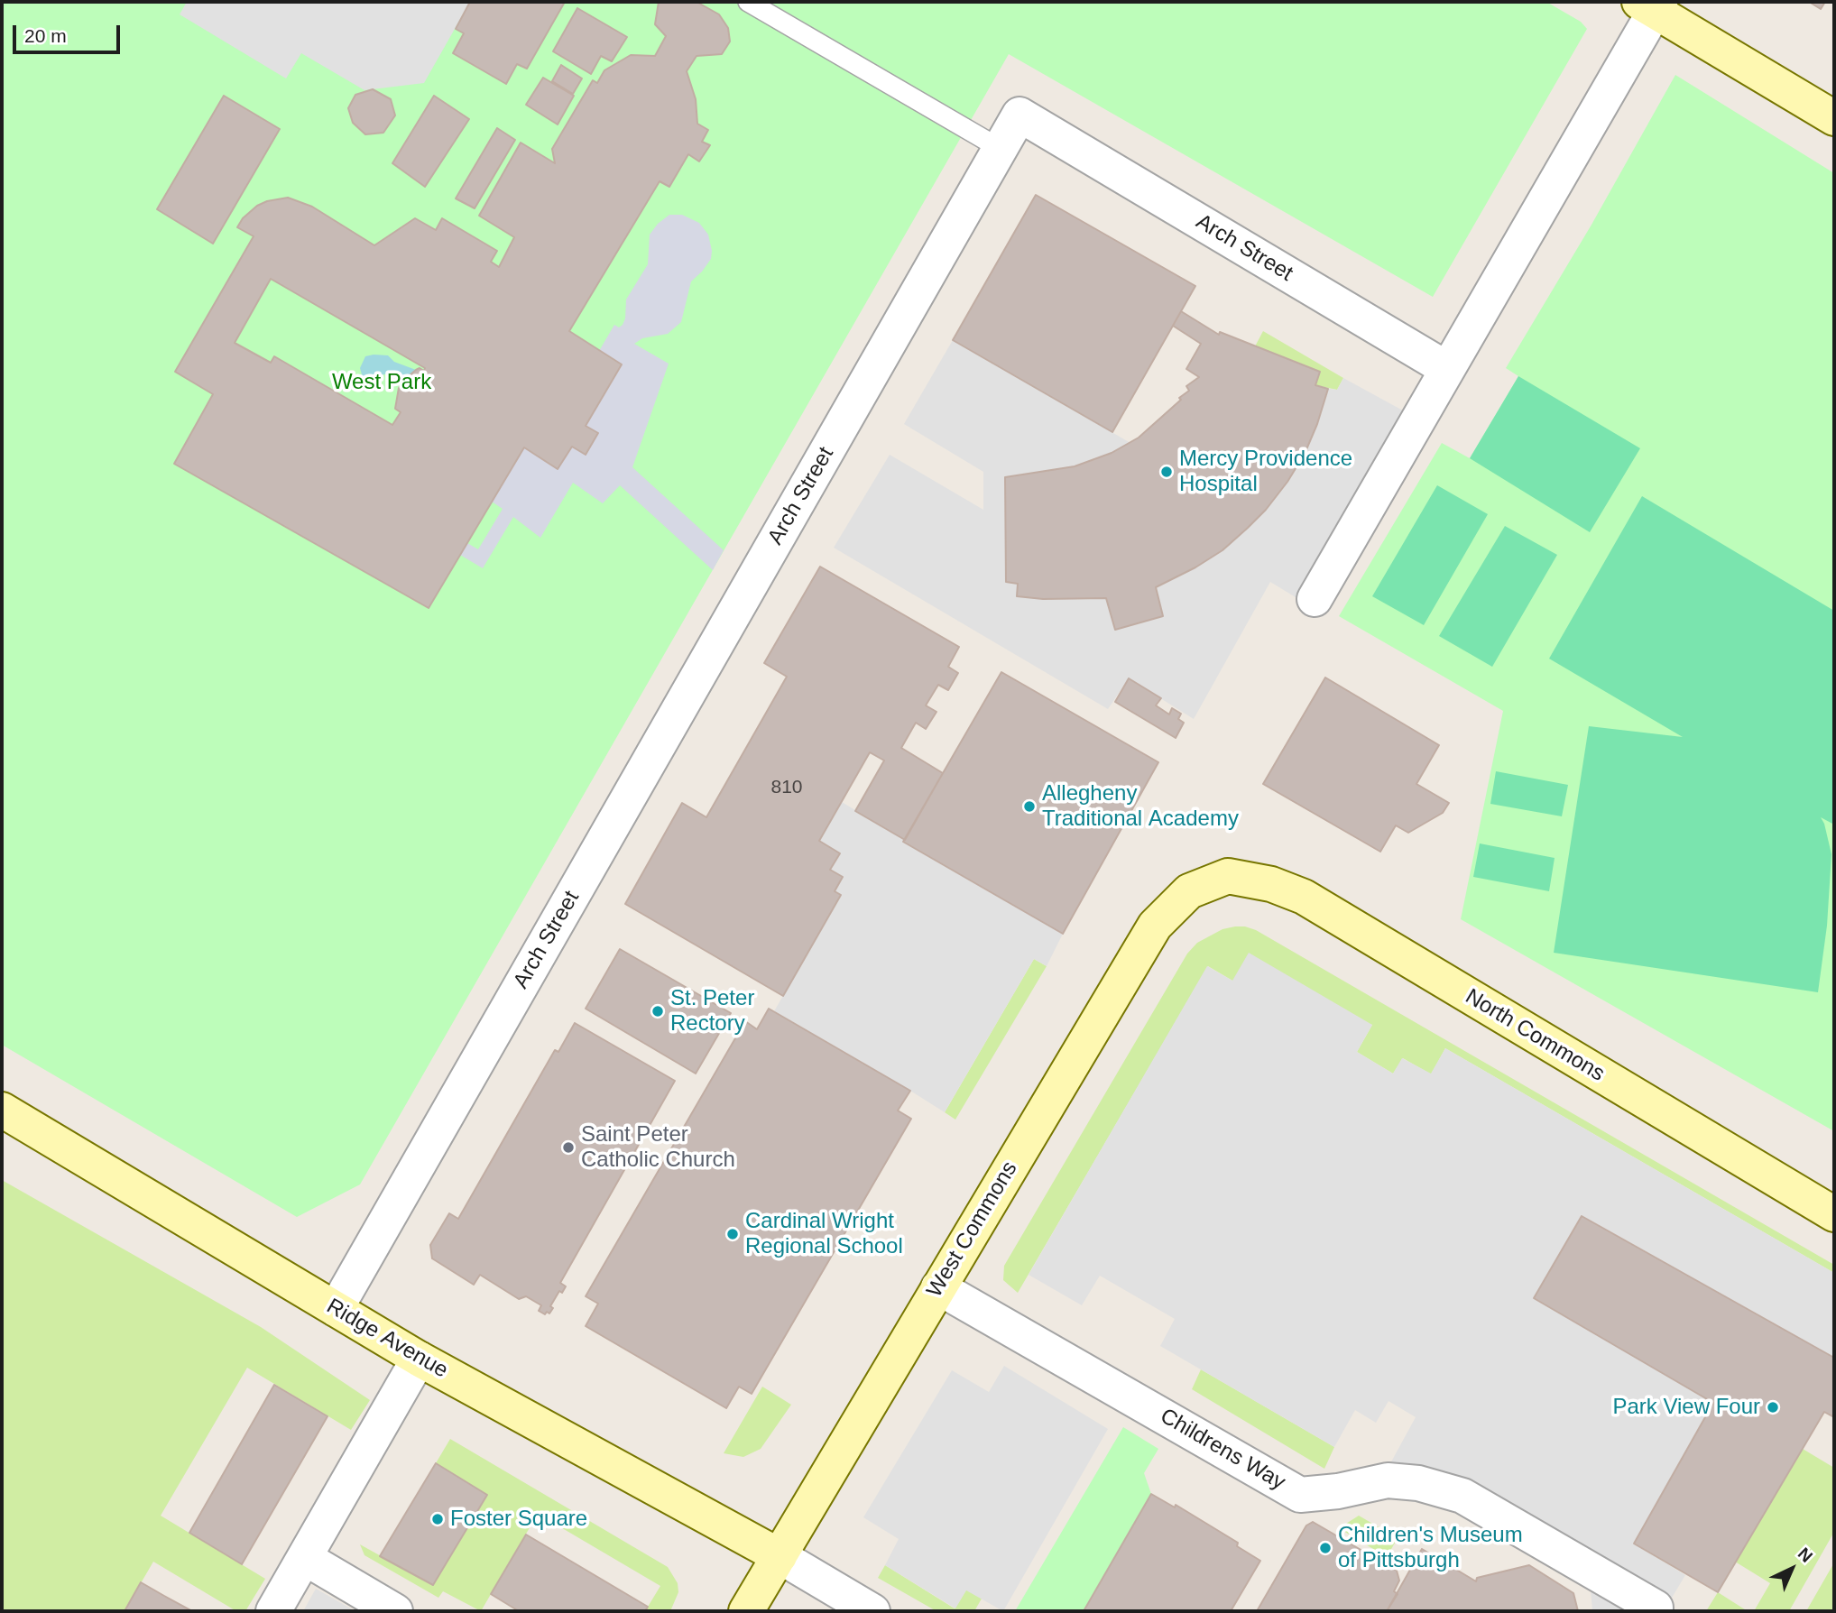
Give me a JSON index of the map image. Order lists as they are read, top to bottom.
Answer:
{
  "streets": {
    "main road": ["North Commons", "West Commons", "Ridge Avenue"],
    "street": ["Arch Street", "Childrens Way"]
  },
  "crossings": [
    ["Arch Street", "Ridge Avenue"],
    ["North Commons", "West Commons"],
    ["West Commons", "Ridge Avenue"],
    ["West Commons", "Childrens Way"]
  ],
  "parks": ["West Park"],
  "places": [
    "Mercy Providence Hospital",
    "Allegheny Traditional Academy",
    "St. Peter Rectory",
    "Saint Peter Catholic Church",
    "Cardinal Wright Regional School",
    "Park View Four",
    "Foster Square",
    "Children's Museum of Pittsburgh"
  ],
  "house_numbers": ["810"],
  "scale_bar": "20 m",
  "north": "top right"
}
